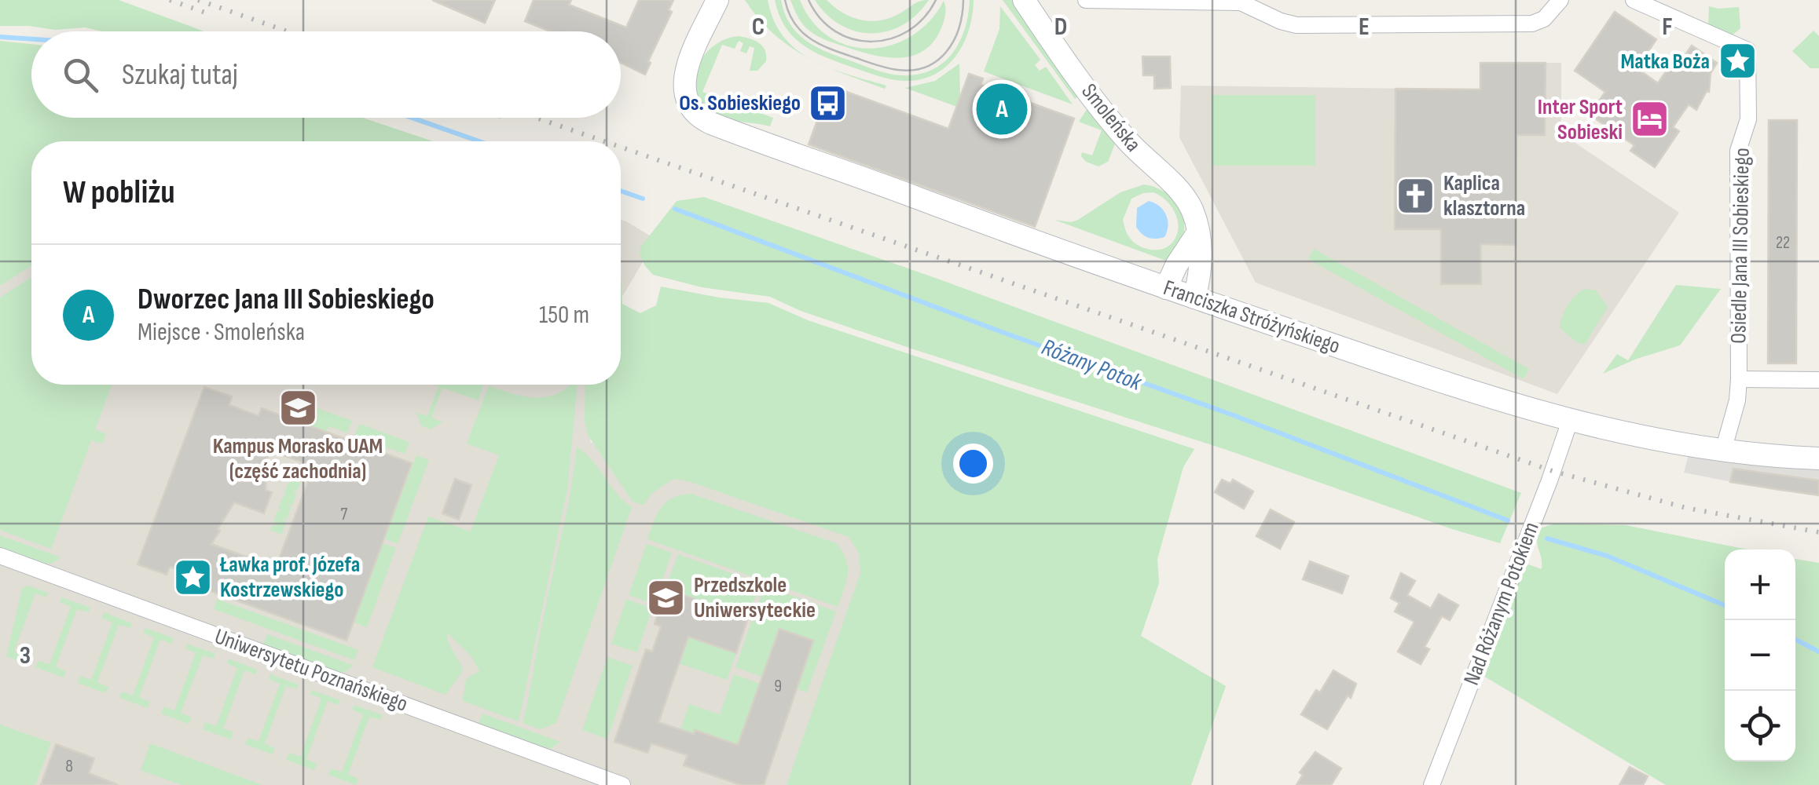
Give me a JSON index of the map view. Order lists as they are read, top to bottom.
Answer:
{
  "streets": {
    "street": [
      "Smoleńska",
      "Osiedle Jana III Sobieskiego",
      "Franciszka Stróżyńskiego",
      "Nad Różanym Potokiem",
      "Uniwersytetu Poznańskiego"
    ]
  },
  "crossings": [
    ["Smoleńska", "Franciszka Stróżyńskiego"],
    ["Osiedle Jana III Sobieskiego", "Franciszka Stróżyńskiego"],
    ["Franciszka Stróżyńskiego", "Nad Różanym Potokiem"]
  ],
  "water": ["Różany Potok"],
  "places": {
    "place": ["Matka Boża", "Ławka prof. Józefa Kostrzewskiego"],
    "bus stop": ["Os. Sobieskiego"],
    "hotel": ["Inter Sport Sobieski"],
    "church": ["Kaplica klasztorna"],
    "school or university": ["Kampus Morasko UAM (część zachodnia)", "Przedszkole Uniwersyteckie"]
  },
  "house_numbers": [
    "22",
    "7",
    "9",
    "8"
  ],
  "page": {
    "search": "Szukaj tutaj",
    "pins": "A",
    "heading": "W pobliżu",
    "list": [
      {
        "mark": "A",
        "name": "Dworzec Jana III Sobieskiego",
        "note": "Miejsce · Smoleńska",
        "value": "150 m"
      }
    ],
    "map_buttons": ["+", "−"]
  },
  "grid": {
    "columns": [
      "C",
      "D",
      "E",
      "F"
    ],
    "rows": ["3"]
  }
}
